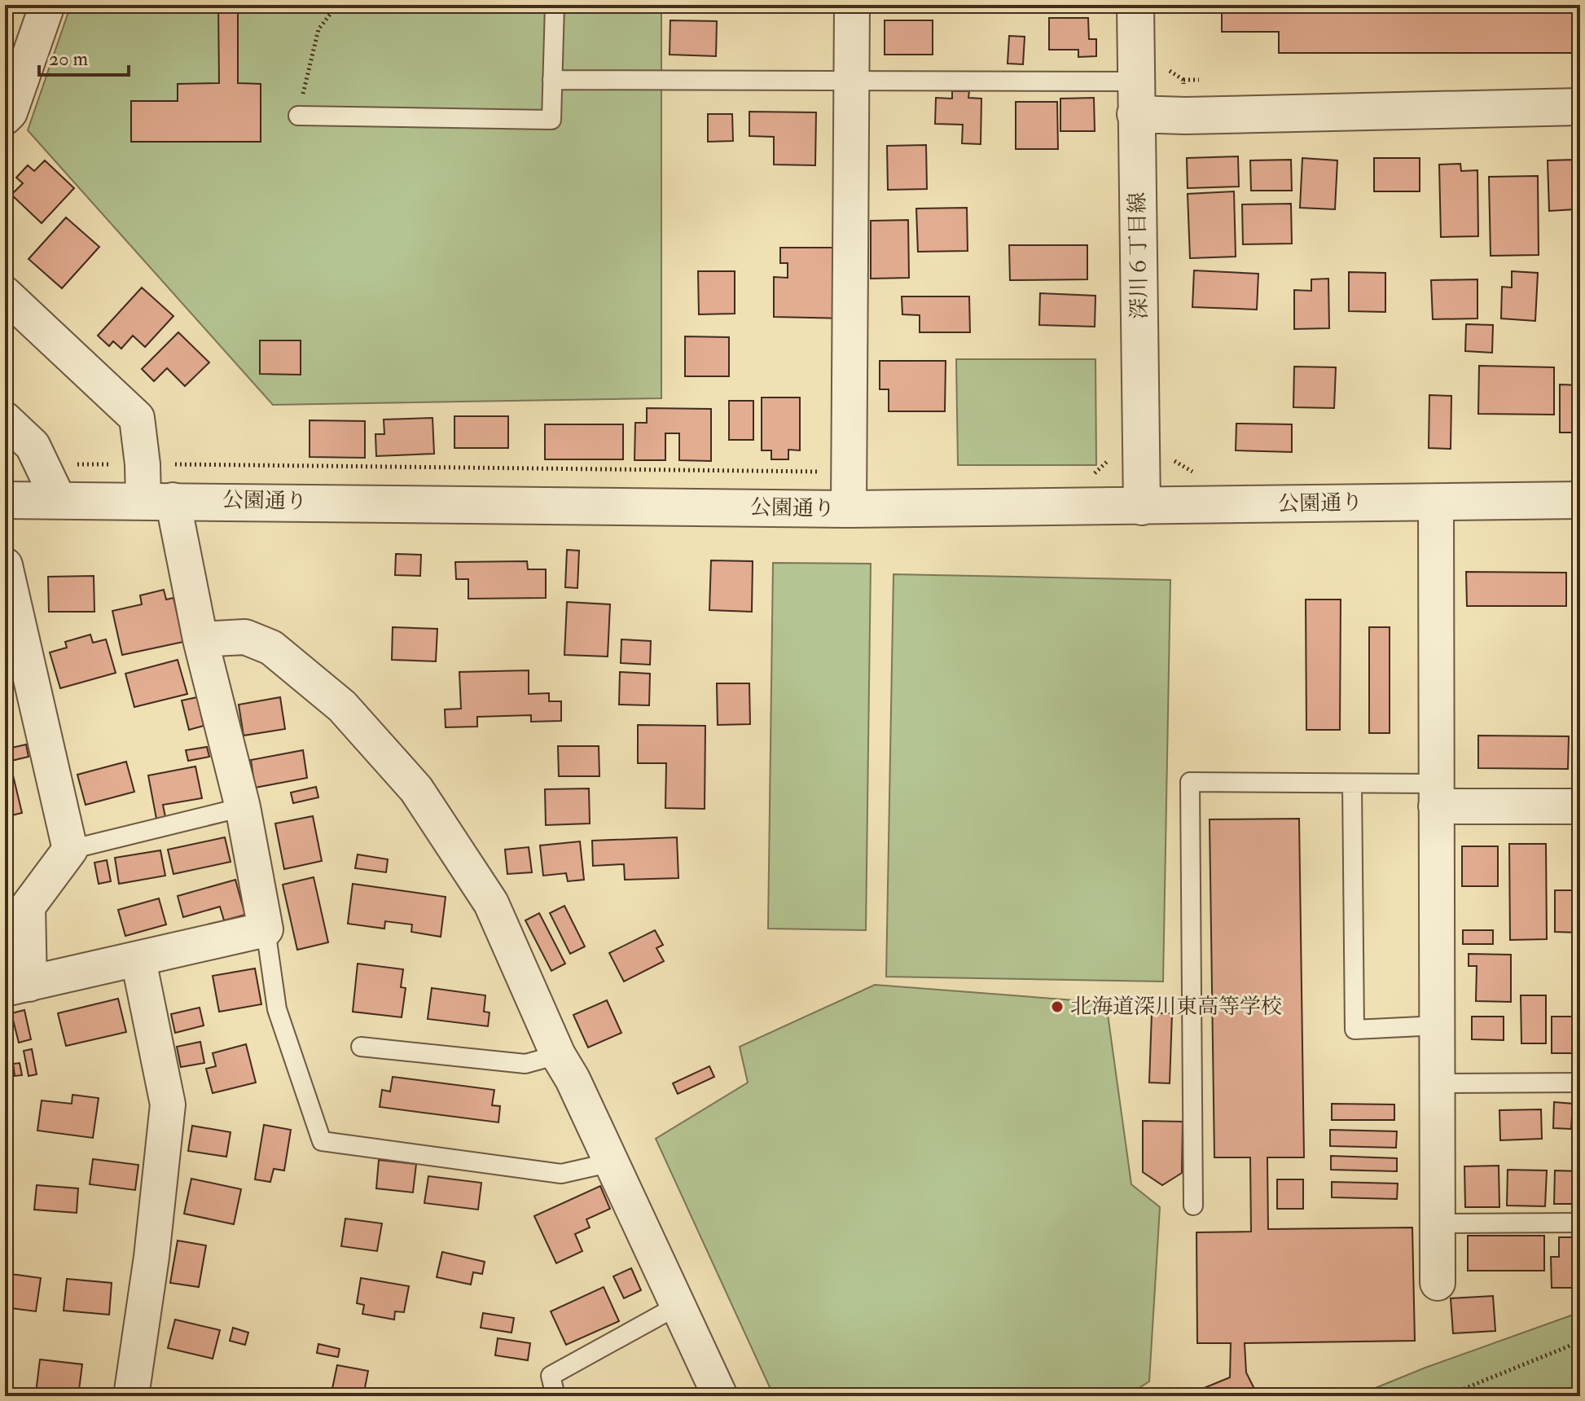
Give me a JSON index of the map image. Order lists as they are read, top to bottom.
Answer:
{
  "streets": {
    "street": ["深川６丁目線", "公園通り"]
  },
  "crossings": [
    ["深川６丁目線", "公園通り"]
  ],
  "places": ["北海道深川東高等学校"],
  "scale_bar": "20 m"
}
